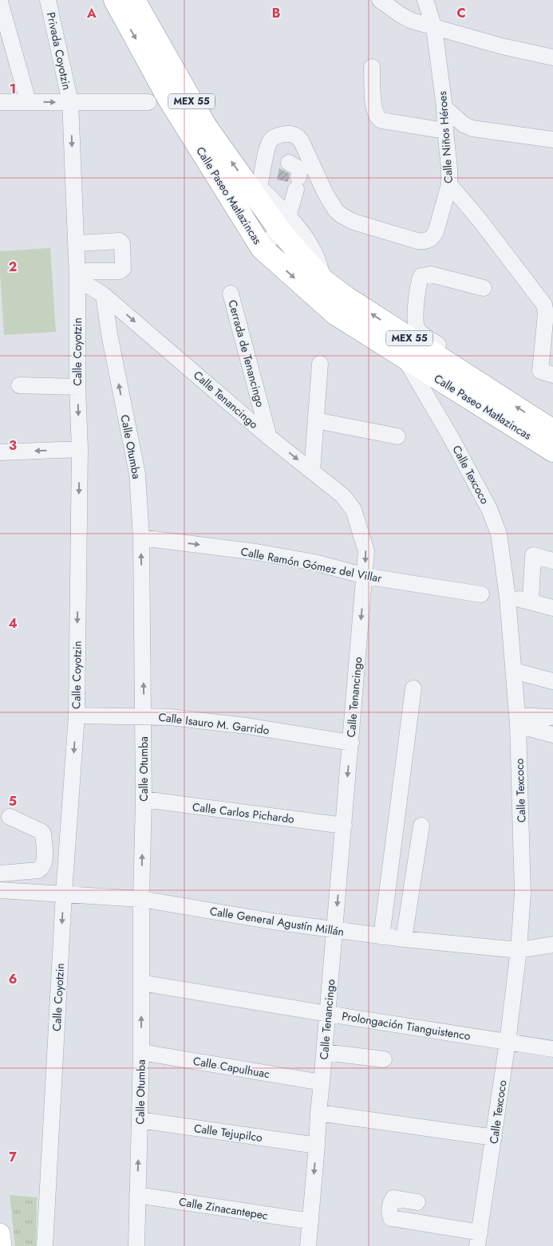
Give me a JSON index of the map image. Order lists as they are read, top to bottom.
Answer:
{
  "streets": {
    "highway": ["MEX 55", "Calle Paseo Matlazincas"],
    "street": [
      "Privada Coyotzin",
      "Calle Niños Héroes",
      "Calle Coyotzin",
      "Cerrada de Tenancingo",
      "Calle Tenancingo",
      "Calle Otumba",
      "Calle Texcoco",
      "Calle Ramón Gómez del Villar",
      "Calle Isauro M. Garrido",
      "Calle Carlos Pichardo",
      "Calle General Agustín Millán",
      "Prolongación Tianguistenco",
      "Calle Capulhuac",
      "Calle Tejupilco",
      "Calle Zinacantepec"
    ]
  },
  "crossings": [
    ["Privada Coyotzin", "Calle Coyotzin"],
    ["Calle Niños Héroes", "Calle Paseo Matlazincas"],
    ["Calle Paseo Matlazincas", "Calle Texcoco"],
    ["Calle Coyotzin", "Calle Tenancingo"],
    ["Calle Coyotzin", "Calle Isauro M. Garrido"],
    ["Calle Coyotzin", "Calle General Agustín Millán"],
    ["Cerrada de Tenancingo", "Calle Tenancingo"],
    ["Calle Tenancingo", "Calle Otumba"],
    ["Calle Tenancingo", "Calle Ramón Gómez del Villar"],
    ["Calle Tenancingo", "Calle Isauro M. Garrido"],
    ["Calle Tenancingo", "Calle Carlos Pichardo"],
    ["Calle Tenancingo", "Calle General Agustín Millán"],
    ["Calle Tenancingo", "Prolongación Tianguistenco"],
    ["Calle Tenancingo", "Calle Capulhuac"],
    ["Calle Tenancingo", "Calle Tejupilco"],
    ["Calle Tenancingo", "Calle Zinacantepec"],
    ["Calle Otumba", "Calle Ramón Gómez del Villar"],
    ["Calle Otumba", "Calle Isauro M. Garrido"],
    ["Calle Otumba", "Calle Carlos Pichardo"],
    ["Calle Otumba", "Calle General Agustín Millán"],
    ["Calle Otumba", "Prolongación Tianguistenco"],
    ["Calle Otumba", "Calle Capulhuac"],
    ["Calle Otumba", "Calle Tejupilco"],
    ["Calle Otumba", "Calle Zinacantepec"],
    ["Calle Texcoco", "Calle General Agustín Millán"],
    ["Calle Texcoco", "Prolongación Tianguistenco"]
  ],
  "one_way": ["Calle Coyotzin", "Calle Otumba"],
  "grid": {
    "columns": ["A", "B", "C"],
    "rows": [
      "1",
      "2",
      "3",
      "4",
      "5",
      "6",
      "7"
    ]
  }
}
